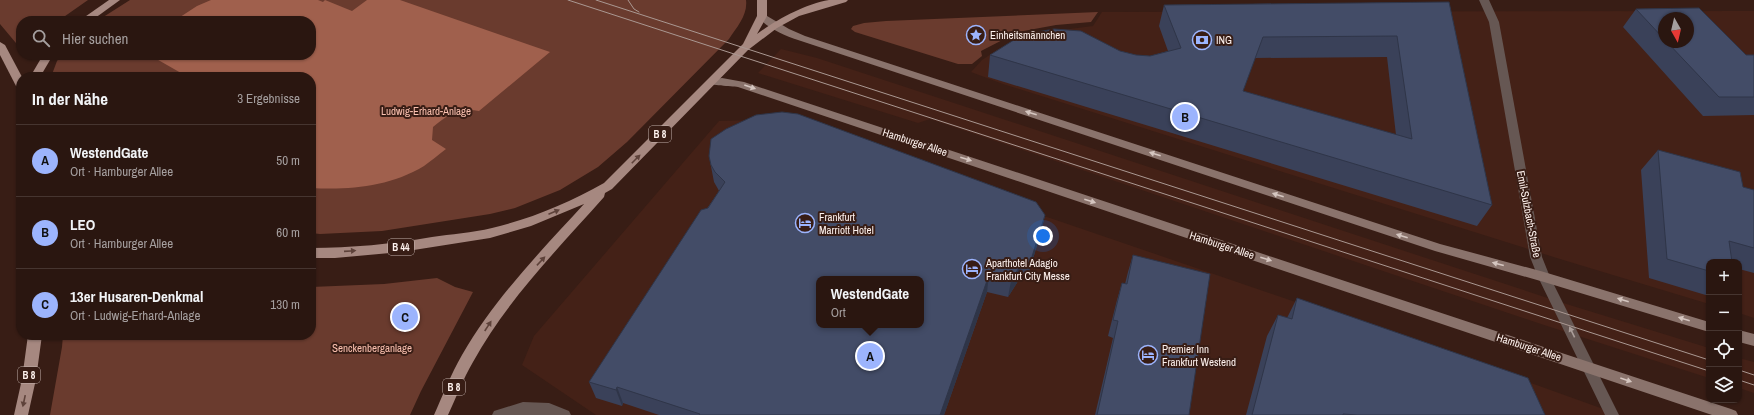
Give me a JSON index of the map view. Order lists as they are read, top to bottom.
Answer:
{
  "streets": {
    "main road": ["B 8", "B 44"],
    "street": ["Hamburger Allee", "Emil-Sulzbach-Straße"]
  },
  "crossings": [
    ["B 8", "Hamburger Allee"],
    ["B 8", "B 44"],
    ["Hamburger Allee", "Emil-Sulzbach-Straße"]
  ],
  "parks": ["Ludwig-Erhard-Anlage", "Senckenberganlage"],
  "places": {
    "place": ["Einheitsmännchen"],
    "bank": ["ING"],
    "hotel": ["Frankfurt Marriott Hotel", "Aparthotel Adagio Frankfurt City Messe", "Premier Inn Frankfurt Westend"]
  },
  "north": "bottom",
  "page": {
    "search": "Hier suchen",
    "heading": ["In der Nähe", "3 Ergebnisse"],
    "pins": ["B", "C", "A"],
    "list": [
      {
        "mark": "A",
        "name": "WestendGate",
        "note": "Ort · Hamburger Allee",
        "value": "50 m"
      },
      {
        "mark": "B",
        "name": "LEO",
        "note": "Ort · Hamburger Allee",
        "value": "60 m"
      },
      {
        "mark": "C",
        "name": "13er Husaren-Denkmal",
        "note": "Ort · Ludwig-Erhard-Anlage",
        "value": "130 m"
      }
    ],
    "map_buttons": ["+", "−"],
    "popup": ["WestendGate", "Ort"]
  }
}
